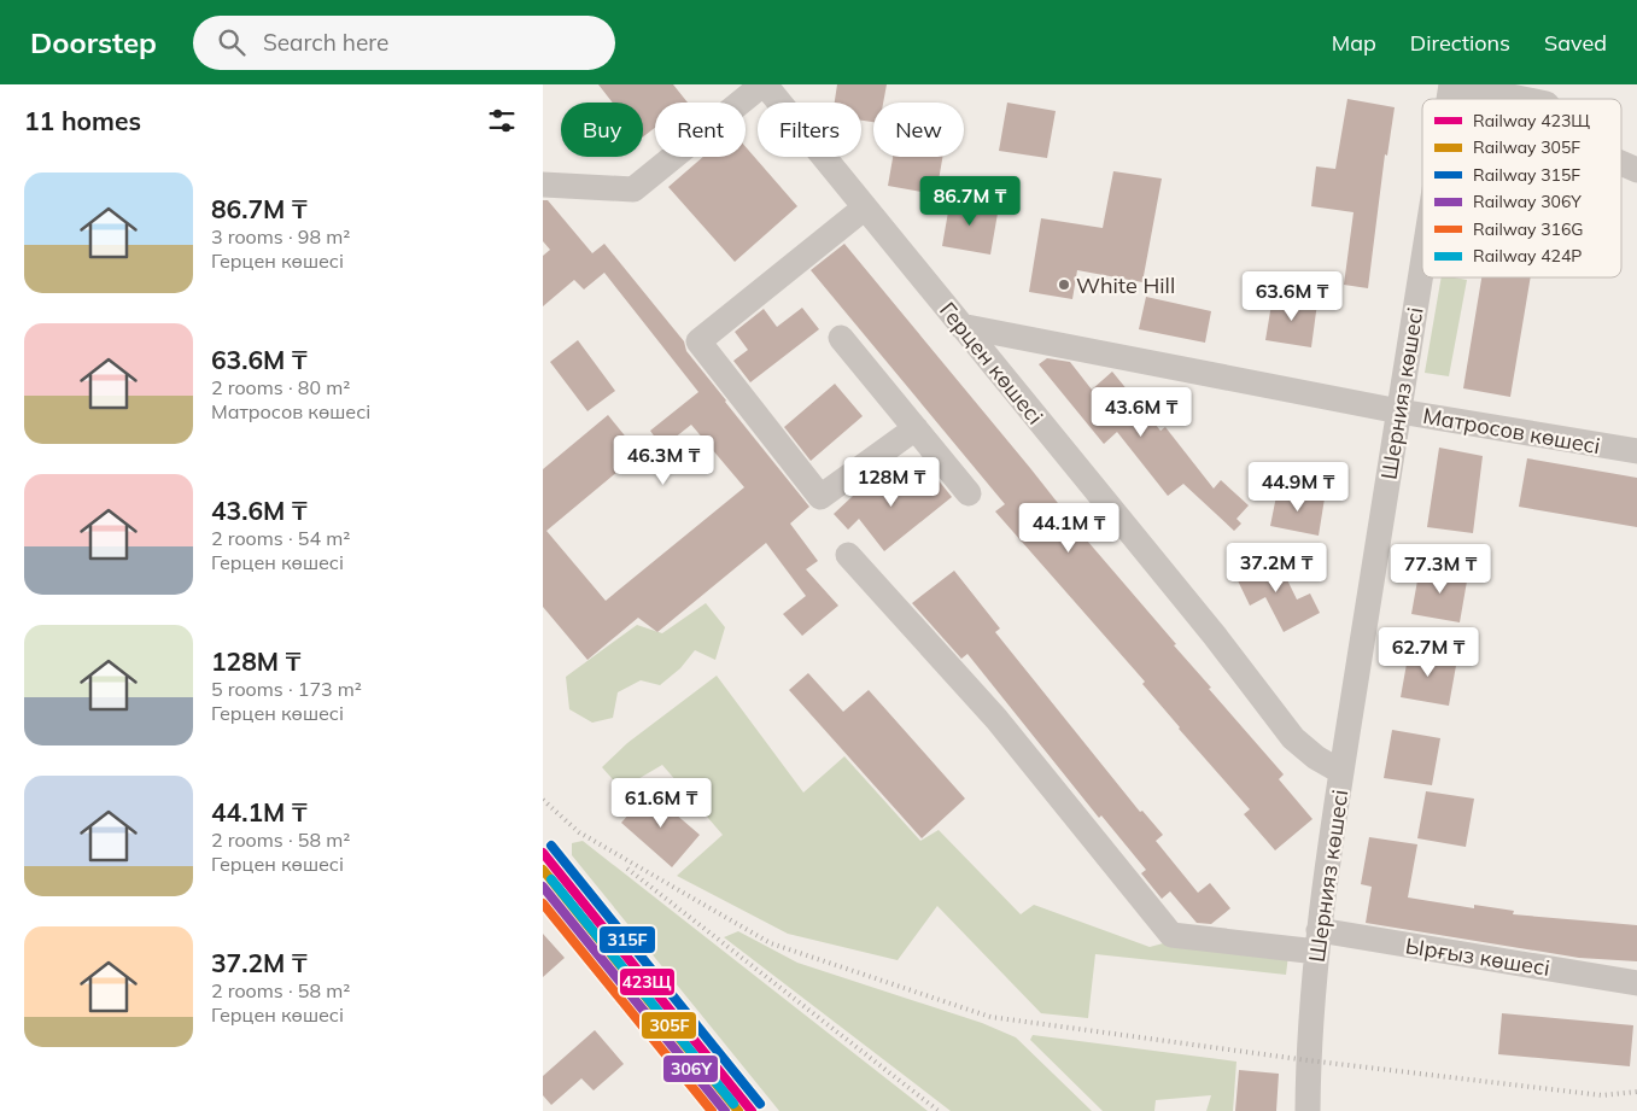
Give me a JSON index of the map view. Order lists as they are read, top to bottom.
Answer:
{
  "streets": {
    "street": [
      "Герцен көшесі",
      "Шернияз көшесі",
      "Матросов көшесі",
      "Ырғыз көшесі"
    ]
  },
  "crossings": [
    ["Герцен көшесі", "Шернияз көшесі"],
    ["Герцен көшесі", "Матросов көшесі"],
    ["Шернияз көшесі", "Матросов көшесі"],
    ["Шернияз көшесі", "Ырғыз көшесі"]
  ],
  "places": ["White Hill"],
  "lines": [
    "rail line 315F",
    "rail line 423Щ",
    "rail line 305F",
    "rail line 424Р",
    "rail line 306Y",
    "rail line 316G"
  ],
  "legend": [
    "Railway 423Щ",
    "Railway 305F",
    "Railway 315F",
    "Railway 306Y",
    "Railway 316G",
    "Railway 424Р"
  ],
  "page": {
    "header": "Doorstep",
    "search": "Search here",
    "nav": ["Map", "Directions", "Saved"],
    "heading": "11 homes",
    "chip": [
      "Buy",
      "Rent",
      "Filters",
      "New"
    ],
    "list": [
      {
        "name": "86.7M ₸",
        "note": "3 rooms · 98 m² · Герцен көшесі"
      },
      {
        "name": "63.6M ₸",
        "note": "2 rooms · 80 m² · Матросов көшесі"
      },
      {
        "name": "43.6M ₸",
        "note": "2 rooms · 54 m² · Герцен көшесі"
      },
      {
        "name": "128M ₸",
        "note": "5 rooms · 173 m² · Герцен көшесі"
      },
      {
        "name": "44.1M ₸",
        "note": "2 rooms · 58 m² · Герцен көшесі"
      },
      {
        "name": "37.2M ₸",
        "note": "2 rooms · 58 m² · Герцен көшесі"
      }
    ],
    "price": [
      "86.7M ₸",
      "63.6M ₸",
      "43.6M ₸",
      "46.3M ₸",
      "128M ₸",
      "44.9M ₸",
      "44.1M ₸",
      "37.2M ₸",
      "77.3M ₸",
      "62.7M ₸",
      "61.6M ₸"
    ]
  }
}
